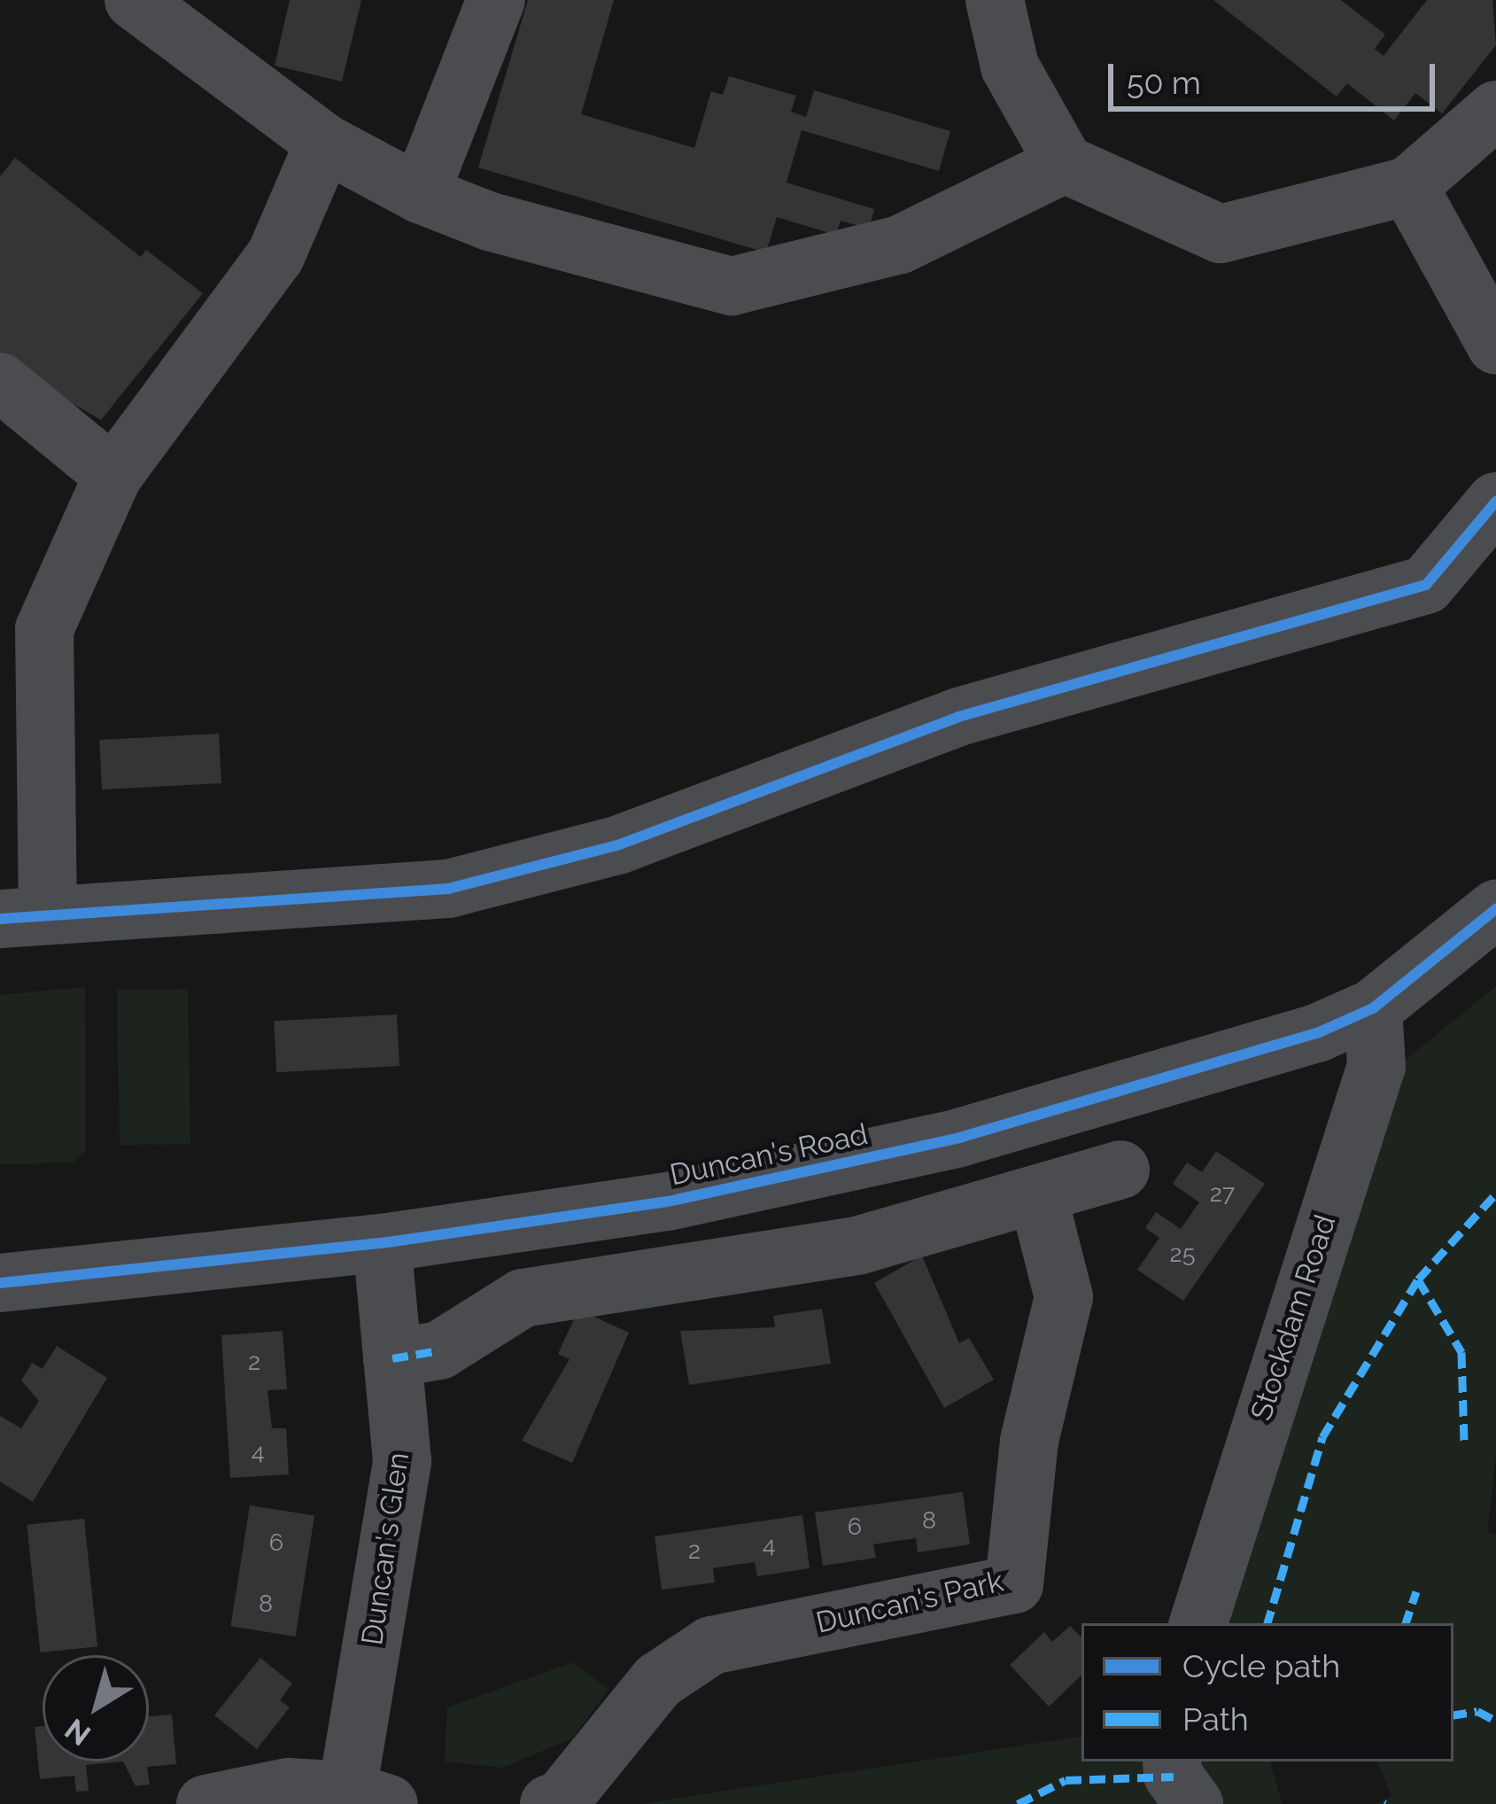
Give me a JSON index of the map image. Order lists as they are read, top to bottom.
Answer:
{
  "streets": {
    "street": [
      "Duncan's Road",
      "Stockdam Road",
      "Duncan's Glen",
      "Duncan's Park"
    ]
  },
  "crossings": [
    ["Duncan's Road", "Stockdam Road"],
    ["Duncan's Road", "Duncan's Glen"]
  ],
  "house_numbers": [
    "27",
    "25",
    "2",
    "4",
    "8",
    "6",
    "6",
    "4",
    "2",
    "8"
  ],
  "legend": ["Cycle path", "Path"],
  "scale_bar": "50 m",
  "north": "bottom left"
}
